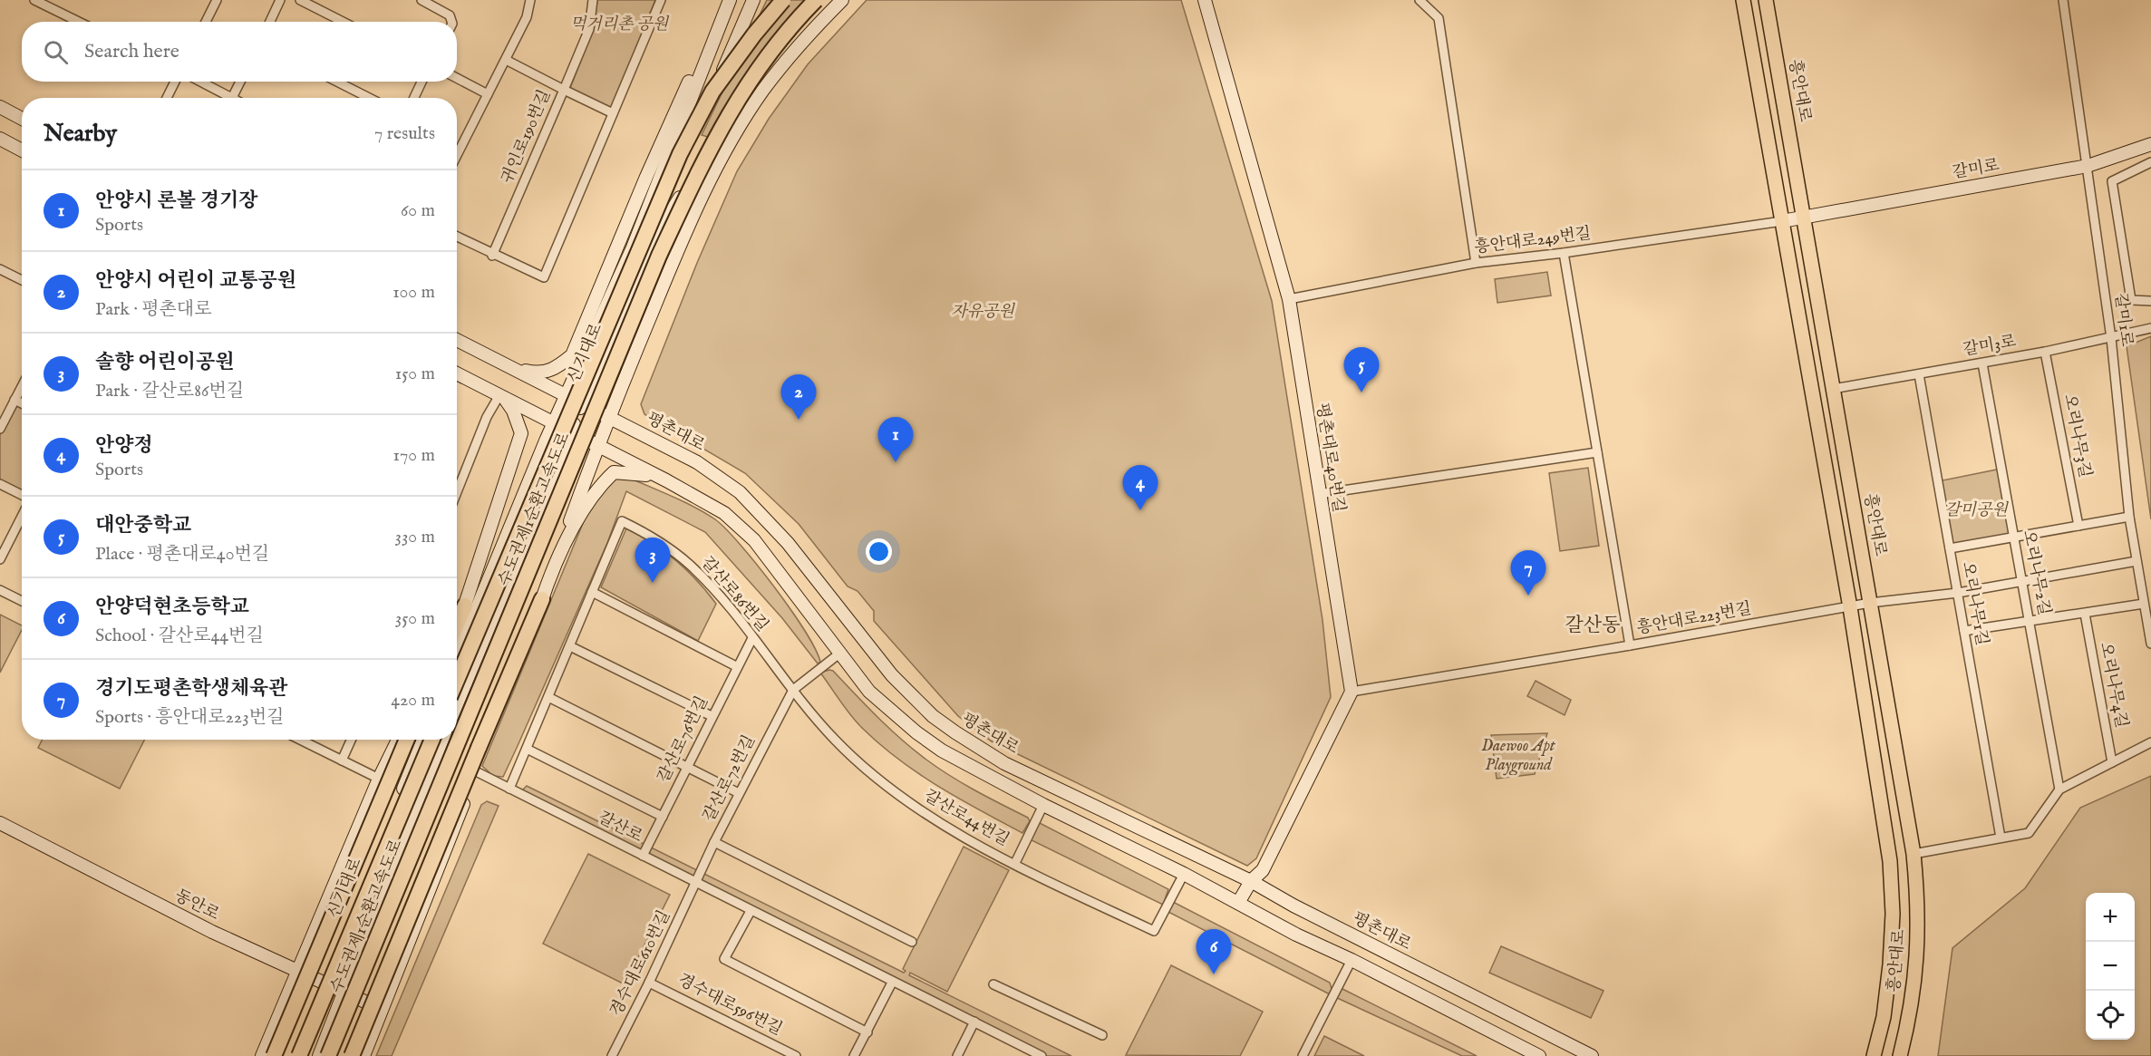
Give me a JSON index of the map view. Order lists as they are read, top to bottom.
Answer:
{
  "streets": {
    "highway": ["수도권제1순환고속도로"],
    "main road": ["흥안대로"],
    "street": [
      "귀인로190번길",
      "갈미로",
      "흥안대로249번길",
      "갈미1로",
      "갈미3로",
      "신기대로",
      "평촌대로",
      "오리나무3길",
      "평촌대로40번길",
      "오리나무2길",
      "갈산로86번길",
      "오리나무1길",
      "흥안대로223번길",
      "오리나무4길",
      "갈산로76번길",
      "갈산로72번길",
      "갈산로44번길",
      "갈산로",
      "동안로",
      "경수대로610번길",
      "경수대로596번길"
    ]
  },
  "crossings": [
    ["흥안대로", "갈미로"],
    ["흥안대로", "흥안대로249번길"],
    ["흥안대로", "갈미3로"],
    ["흥안대로", "흥안대로223번길"],
    ["갈미로", "흥안대로249번길"],
    ["갈미로", "갈미1로"],
    ["흥안대로249번길", "평촌대로40번길"],
    ["갈미1로", "갈미3로"],
    ["갈미1로", "흥안대로223번길"],
    ["갈미3로", "오리나무3길"],
    ["갈미3로", "오리나무2길"],
    ["갈미3로", "오리나무1길"],
    ["신기대로", "평촌대로"],
    ["신기대로", "동안로"],
    ["평촌대로40번길", "흥안대로223번길"],
    ["오리나무2길", "흥안대로223번길"],
    ["갈산로86번길", "갈산로76번길"],
    ["갈산로86번길", "갈산로72번길"],
    ["갈산로86번길", "갈산로44번길"],
    ["갈산로86번길", "갈산로"],
    ["오리나무1길", "흥안대로223번길"],
    ["갈산로76번길", "갈산로"],
    ["갈산로72번길", "갈산로44번길"],
    ["갈산로72번길", "갈산로"],
    ["갈산로72번길", "경수대로610번길"],
    ["갈산로", "경수대로610번길"],
    ["경수대로610번길", "경수대로596번길"]
  ],
  "districts": ["갈산동"],
  "parks": [
    "먹거리촌 공원",
    "자유공원",
    "갈미공원",
    "Daewoo Apt Playground"
  ],
  "page": {
    "search": "Search here",
    "heading": ["Nearby", "7 results"],
    "list": [
      {
        "mark": "1",
        "name": "안양시 론볼 경기장",
        "note": "Sports",
        "value": "60 m"
      },
      {
        "mark": "2",
        "name": "안양시 어린이 교통공원",
        "note": "Park · 평촌대로",
        "value": "100 m"
      },
      {
        "mark": "3",
        "name": "솔향 어린이공원",
        "note": "Park · 갈산로86번길",
        "value": "150 m"
      },
      {
        "mark": "4",
        "name": "안양정",
        "note": "Sports",
        "value": "170 m"
      },
      {
        "mark": "5",
        "name": "대안중학교",
        "note": "Place · 평촌대로40번길",
        "value": "330 m"
      },
      {
        "mark": "6",
        "name": "안양덕현초등학교",
        "note": "School · 갈산로44번길",
        "value": "350 m"
      },
      {
        "mark": "7",
        "name": "경기도평촌학생체육관",
        "note": "Sports · 흥안대로223번길",
        "value": "420 m"
      }
    ],
    "pins": [
      "5",
      "2",
      "1",
      "4",
      "3",
      "7",
      "6"
    ],
    "map_buttons": ["+", "−"]
  }
}
